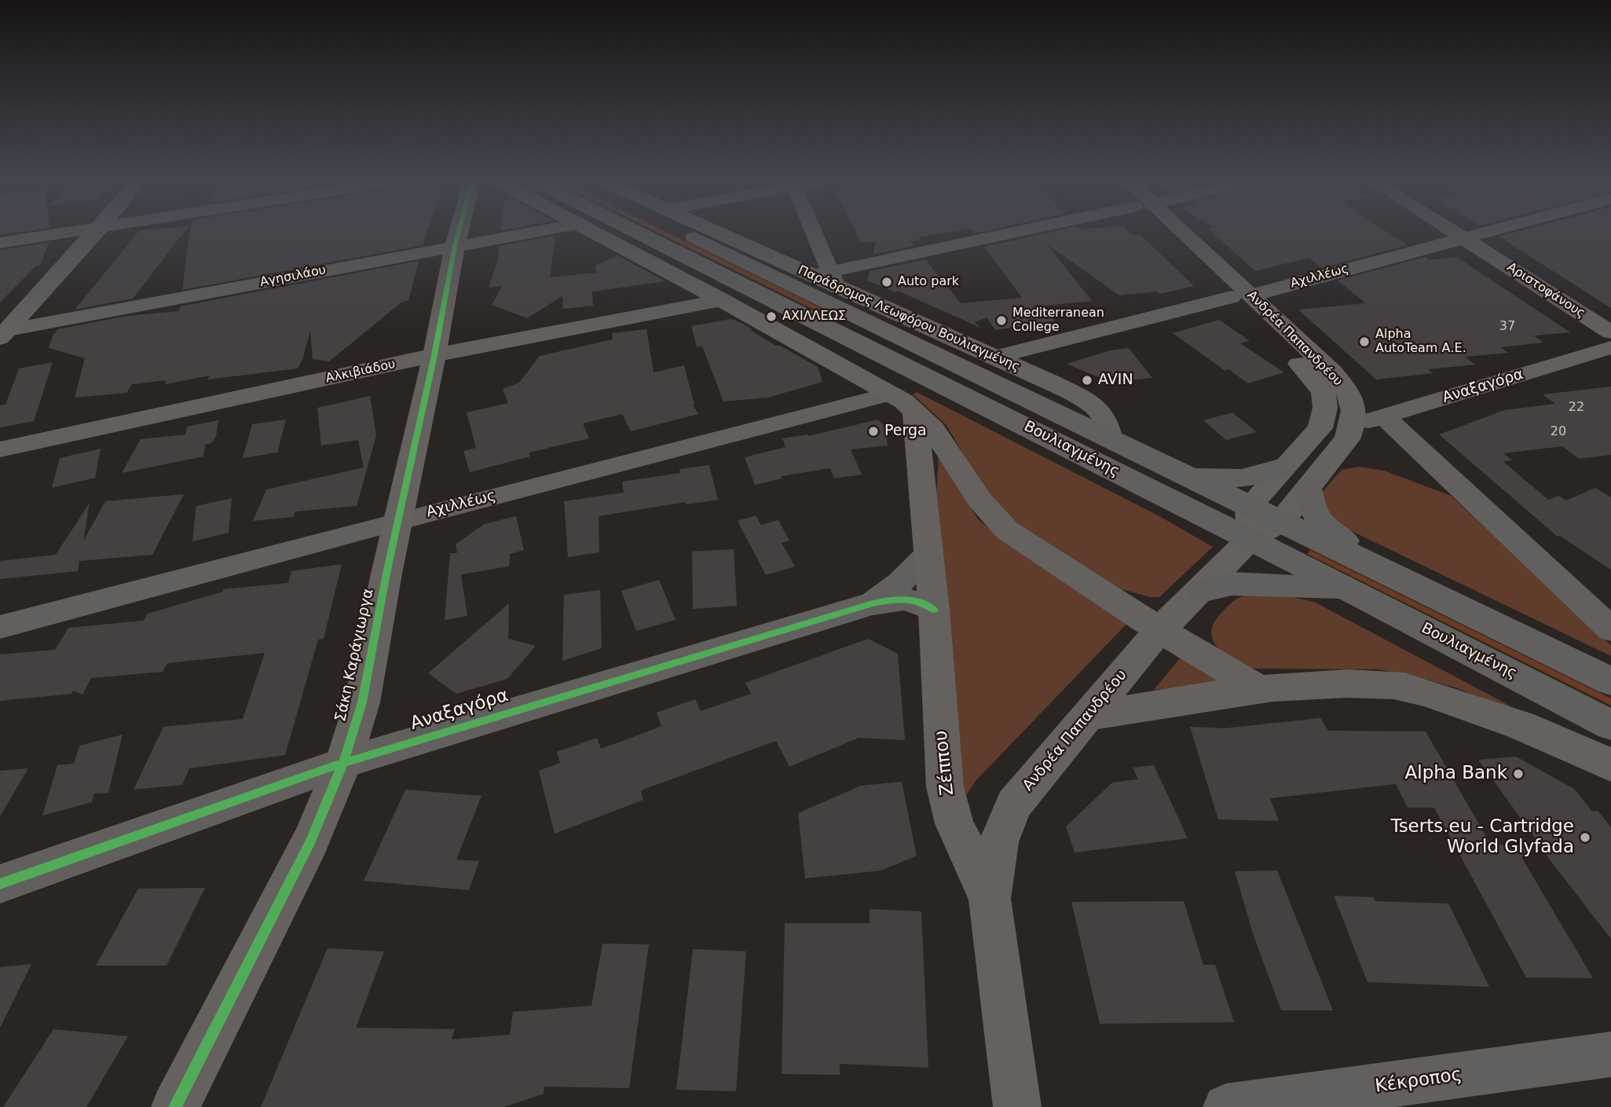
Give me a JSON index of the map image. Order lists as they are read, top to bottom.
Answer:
{
  "streets": {
    "main road": ["Βουλιαγμένης"],
    "street": [
      "Αγησιλάου",
      "Αχιλλέως",
      "Αριστοφάνους",
      "Παράδρομος Λεωφόρου Βουλιαγμένης",
      "Ανδρέα Παπανδρέου",
      "Αλκιβιάδου",
      "Αναξαγόρα",
      "Σάκη Καράγιωργα",
      "Ζέππου",
      "Κέκροπος"
    ]
  },
  "crossings": [
    ["Αγησιλάου", "Σάκη Καράγιωργα"],
    ["Αχιλλέως", "Αριστοφάνους"],
    ["Αχιλλέως", "Παράδρομος Λεωφόρου Βουλιαγμένης"],
    ["Αχιλλέως", "Ανδρέα Παπανδρέου"],
    ["Αχιλλέως", "Σάκη Καράγιωργα"],
    ["Αχιλλέως", "Ζέππου"],
    ["Παράδρομος Λεωφόρου Βουλιαγμένης", "Βουλιαγμένης"],
    ["Ανδρέα Παπανδρέου", "Αναξαγόρα"],
    ["Ανδρέα Παπανδρέου", "Βουλιαγμένης"],
    ["Ανδρέα Παπανδρέου", "Ζέππου"],
    ["Αλκιβιάδου", "Σάκη Καράγιωργα"],
    ["Αναξαγόρα", "Σάκη Καράγιωργα"],
    ["Αναξαγόρα", "Ζέππου"]
  ],
  "places": [
    "Auto park",
    "ΑΧΙΛΛΕΩΣ",
    "Mediterranean College",
    "Alpha AutoTeam Α.Ε.",
    "AVIN",
    "Perga",
    "Alpha Bank",
    "Tserts.eu - Cartridge World Glyfada"
  ],
  "house_numbers": ["37", "22", "20"]
}
